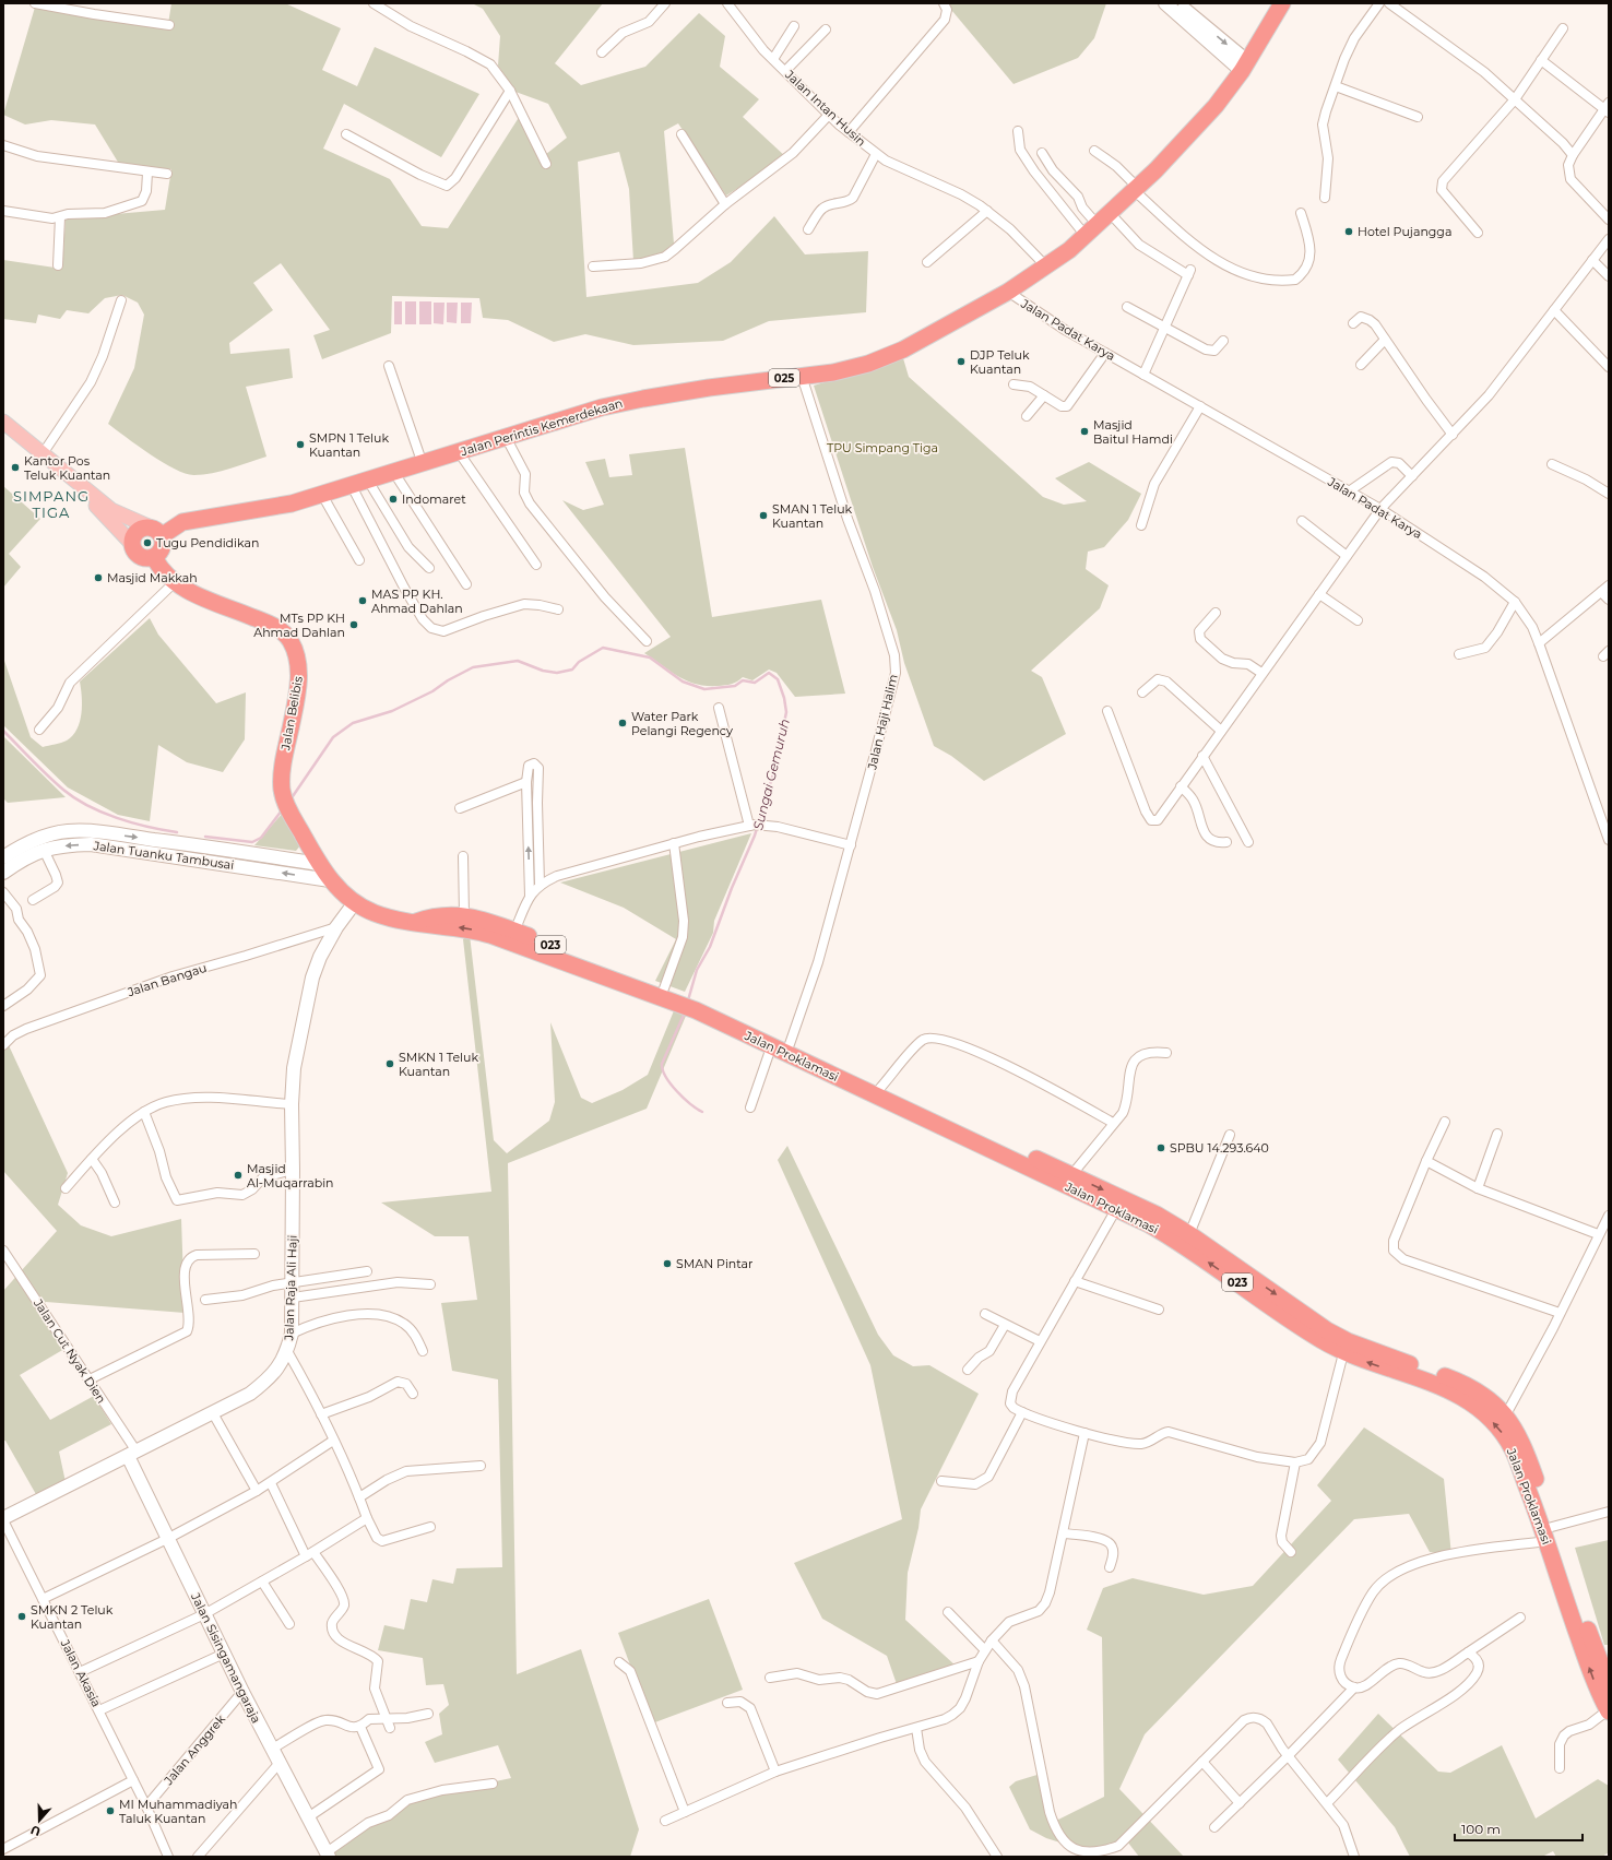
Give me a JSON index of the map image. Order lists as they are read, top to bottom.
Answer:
{
  "streets": {
    "highway": [
      "025",
      "Jalan Perintis Kemerdekaan",
      "Jalan Belibis",
      "023",
      "Jalan Proklamasi"
    ],
    "street": [
      "Jalan Intan Husin",
      "Jalan Padat Karya",
      "Jalan Haji Halim",
      "Jalan Tuanku Tambusai",
      "Jalan Bangau",
      "Jalan Raja Ali Haji",
      "Jalan Cut Nyak Dien",
      "Jalan Sisingamangaraja",
      "Jalan Akasia",
      "Jalan Anggrek"
    ]
  },
  "crossings": [
    ["Jalan Intan Husin", "Jalan Perintis Kemerdekaan"],
    ["Jalan Padat Karya", "Jalan Perintis Kemerdekaan"],
    ["Jalan Perintis Kemerdekaan", "Jalan Belibis"],
    ["Jalan Perintis Kemerdekaan", "Jalan Haji Halim"],
    ["Jalan Belibis", "Jalan Tuanku Tambusai"],
    ["Jalan Belibis", "Jalan Proklamasi"],
    ["Jalan Haji Halim", "Jalan Proklamasi"],
    ["Jalan Tuanku Tambusai", "Jalan Proklamasi"],
    ["Jalan Bangau", "Jalan Raja Ali Haji"],
    ["Jalan Proklamasi", "Jalan Raja Ali Haji"],
    ["Jalan Raja Ali Haji", "Jalan Cut Nyak Dien"],
    ["Jalan Raja Ali Haji", "Jalan Sisingamangaraja"],
    ["Jalan Raja Ali Haji", "Jalan Akasia"],
    ["Jalan Cut Nyak Dien", "Jalan Sisingamangaraja"],
    ["Jalan Sisingamangaraja", "Jalan Anggrek"],
    ["Jalan Akasia", "Jalan Anggrek"]
  ],
  "districts": ["SIMPANG TIGA"],
  "water": ["Sungai Gemuruh"],
  "parks": ["TPU Simpang Tiga"],
  "places": [
    "Hotel Pujangga",
    "DJP Teluk Kuantan",
    "Masjid Baitul Hamdi",
    "SMPN 1 Teluk Kuantan",
    "Kantor Pos Teluk Kuantan",
    "Indomaret",
    "SMAN 1 Teluk Kuantan",
    "Tugu Pendidikan",
    "Masjid Makkah",
    "MAS PP KH. Ahmad Dahlan",
    "MTs PP KH Ahmad Dahlan",
    "Water Park Pelangi Regency",
    "SMKN 1 Teluk Kuantan",
    "SPBU 14.293.640",
    "Masjid Al-Muqarrabin",
    "SMAN Pintar",
    "SMKN 2 Teluk Kuantan",
    "MI Muhammadiyah Taluk Kuantan"
  ],
  "scale_bar": "100 m",
  "north": "bottom"
}
